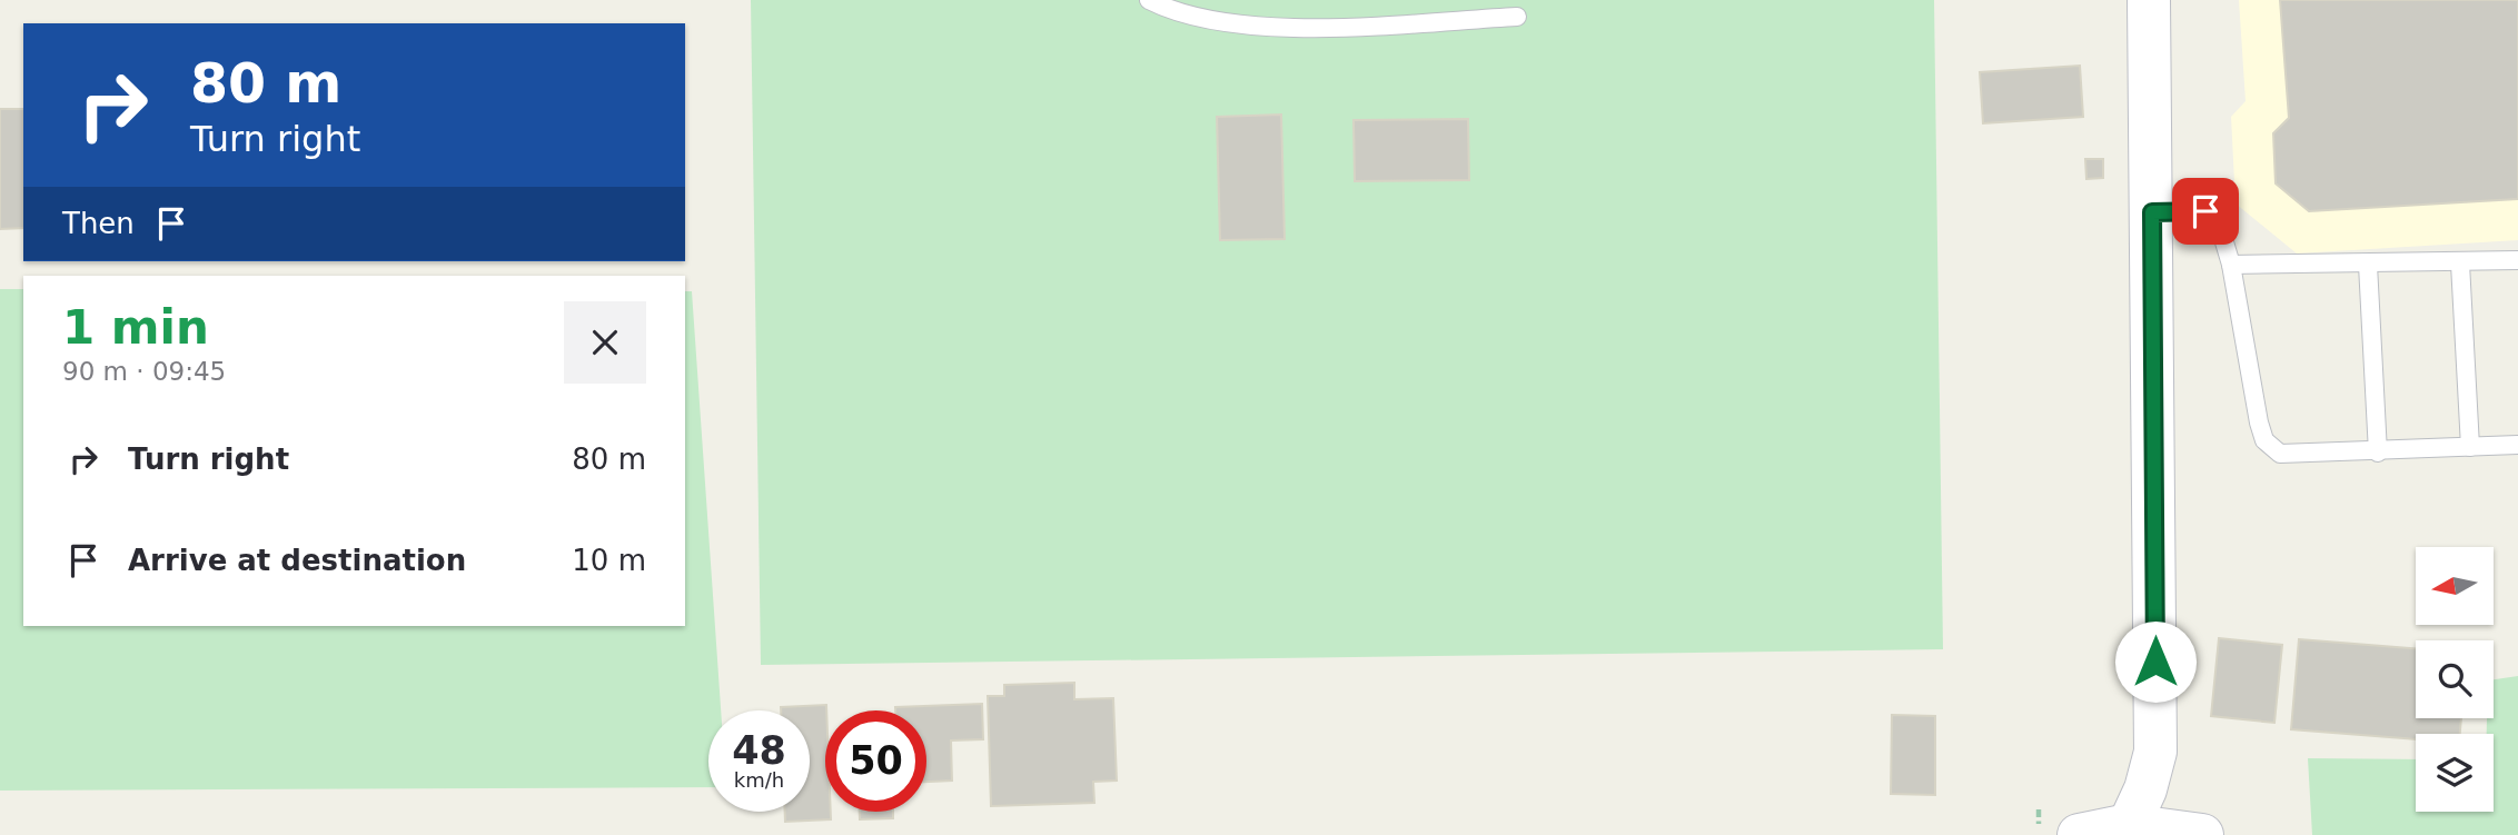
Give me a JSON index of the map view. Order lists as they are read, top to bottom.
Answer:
{
  "north": "left",
  "page": {
    "turn": ["80 m", "Turn right"],
    "then": "Then",
    "heading": ["1 min", "90 m · 09:45"],
    "list": [
      {
        "name": "Turn right",
        "value": "80 m"
      },
      {
        "name": "Arrive at destination",
        "value": "10 m"
      }
    ],
    "speed": "48 km/h",
    "limit": "50"
  }
}
